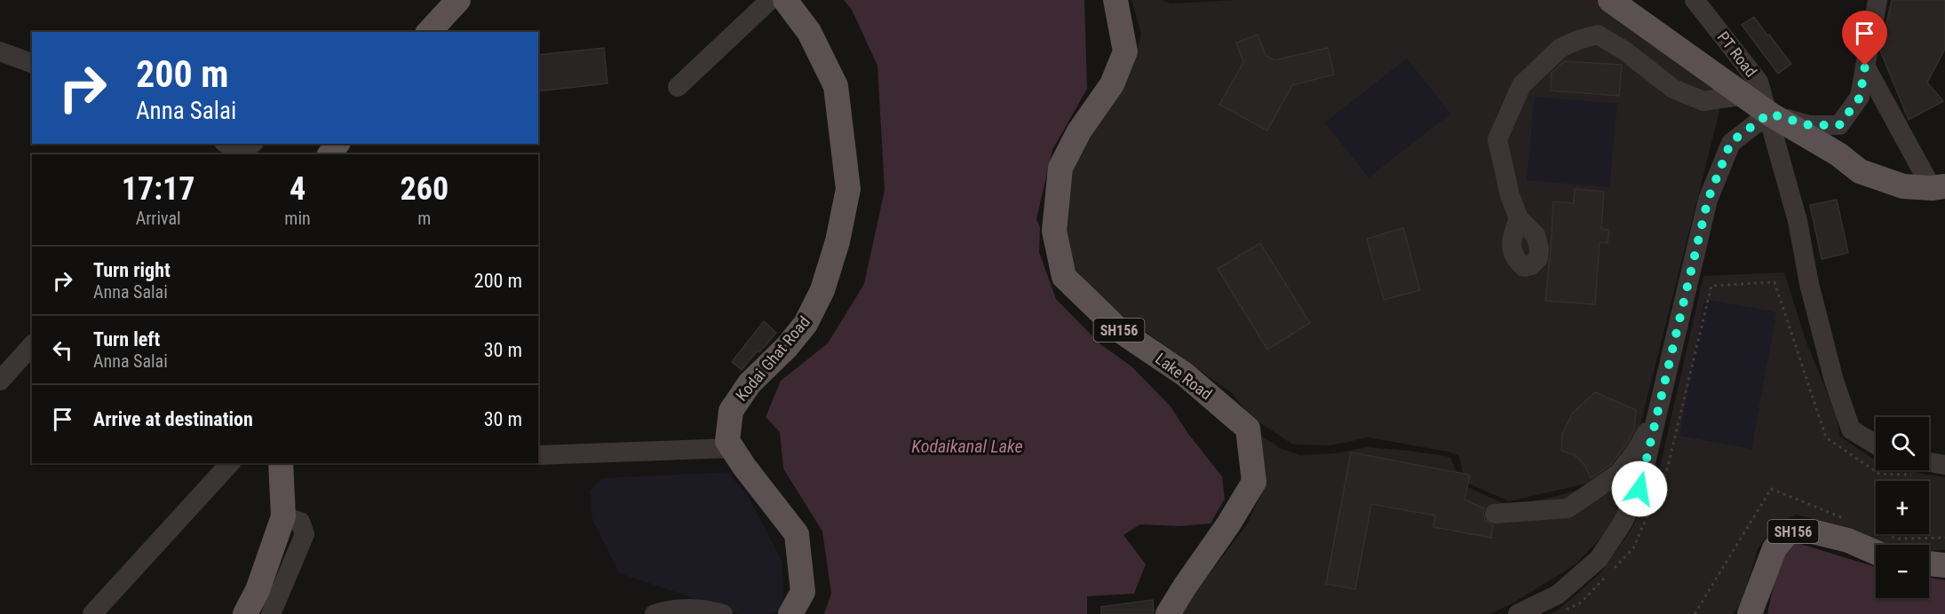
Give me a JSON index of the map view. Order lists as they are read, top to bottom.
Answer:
{
  "streets": {
    "main road": ["SH156", "Kodai Ghat Road", "Lake Road"],
    "street": ["PT Road"]
  },
  "water": ["Kodaikanal Lake"],
  "page": {
    "turn": ["200 m", "Anna Salai"],
    "eta": [
      "17:17",
      "Arrival",
      "4",
      "min",
      "260",
      "m"
    ],
    "list": [
      {
        "name": "Turn right",
        "note": "Anna Salai",
        "value": "200 m"
      },
      {
        "name": "Turn left",
        "note": "Anna Salai",
        "value": "30 m"
      },
      {
        "name": "Arrive at destination",
        "value": "30 m"
      }
    ],
    "map_buttons": ["+", "−"]
  }
}
